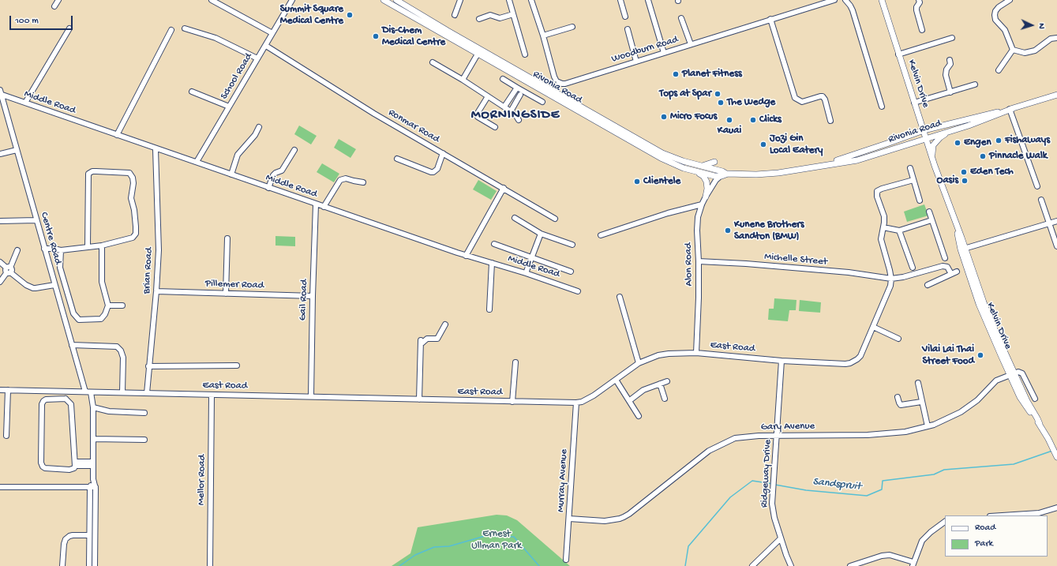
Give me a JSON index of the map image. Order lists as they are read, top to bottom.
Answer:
{
  "streets": {
    "main road": ["Kelvin Drive", "Rivonia Road"],
    "street": [
      "Woodburn Road",
      "School Road",
      "Middle Road",
      "Ronmar Road",
      "Centre Road",
      "Michelle Street",
      "Alon Road",
      "Brian Road",
      "Pillemer Road",
      "Gail Road",
      "East Road",
      "Gary Avenue",
      "Ridgeway Drive",
      "Mellor Road",
      "Murray Avenue"
    ]
  },
  "crossings": [
    ["School Road", "Middle Road"],
    ["School Road", "Ronmar Road"],
    ["Kelvin Drive", "Rivonia Road"],
    ["Kelvin Drive", "Gary Avenue"],
    ["Rivonia Road", "Alon Road"],
    ["Middle Road", "Centre Road"],
    ["Middle Road", "Brian Road"],
    ["Middle Road", "Gail Road"],
    ["Centre Road", "East Road"],
    ["Michelle Street", "Alon Road"],
    ["Michelle Street", "East Road"],
    ["Alon Road", "East Road"],
    ["Brian Road", "Pillemer Road"],
    ["Brian Road", "East Road"],
    ["Pillemer Road", "Gail Road"],
    ["Gail Road", "East Road"],
    ["East Road", "Ridgeway Drive"],
    ["East Road", "Mellor Road"],
    ["East Road", "Murray Avenue"],
    ["Gary Avenue", "Ridgeway Drive"],
    ["Gary Avenue", "Murray Avenue"]
  ],
  "districts": ["MORNINGSIDE"],
  "water": ["Sandspruit"],
  "parks": ["Ernest Ullman Park"],
  "places": [
    "Summit Square Medical Centre",
    "Dis-Chem Medical Centre",
    "Planet Fitness",
    "Tops at Spar",
    "The Wedge",
    "Micro Focus",
    "Kauai",
    "Clicks",
    "Fishaways",
    "Engen",
    "Jozi Gin Local Eatery",
    "Pinnacle Walk",
    "Eden Tech",
    "Oasis",
    "Clientele",
    "Kunene Brothers Sandton (BMW)",
    "Vilai Lai Thai Street Food"
  ],
  "legend": ["Road", "Park"],
  "scale_bar": "100 m",
  "north": "right"
}
